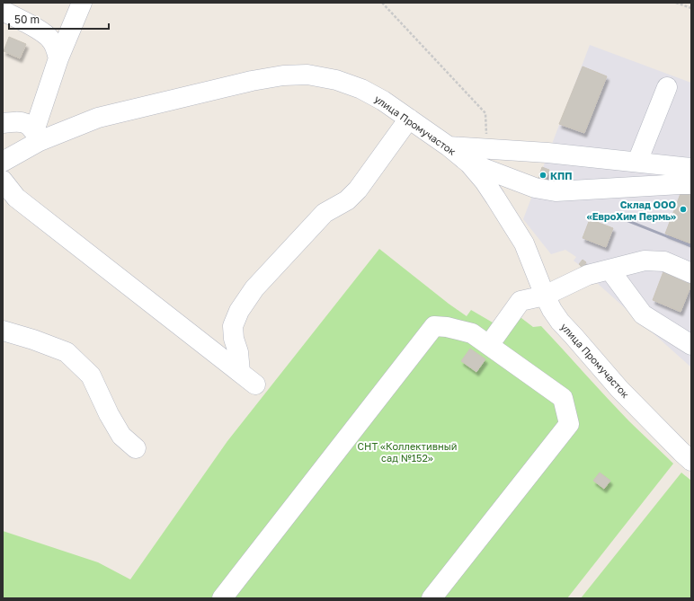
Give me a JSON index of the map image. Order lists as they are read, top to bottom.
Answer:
{
  "streets": {
    "street": ["улица Промучасток"]
  },
  "parks": ["СНТ «Коллективный сад №152»"],
  "places": ["КПП", "Склад ООО «ЕвроХим Пермь»"],
  "scale_bar": "50 m"
}
